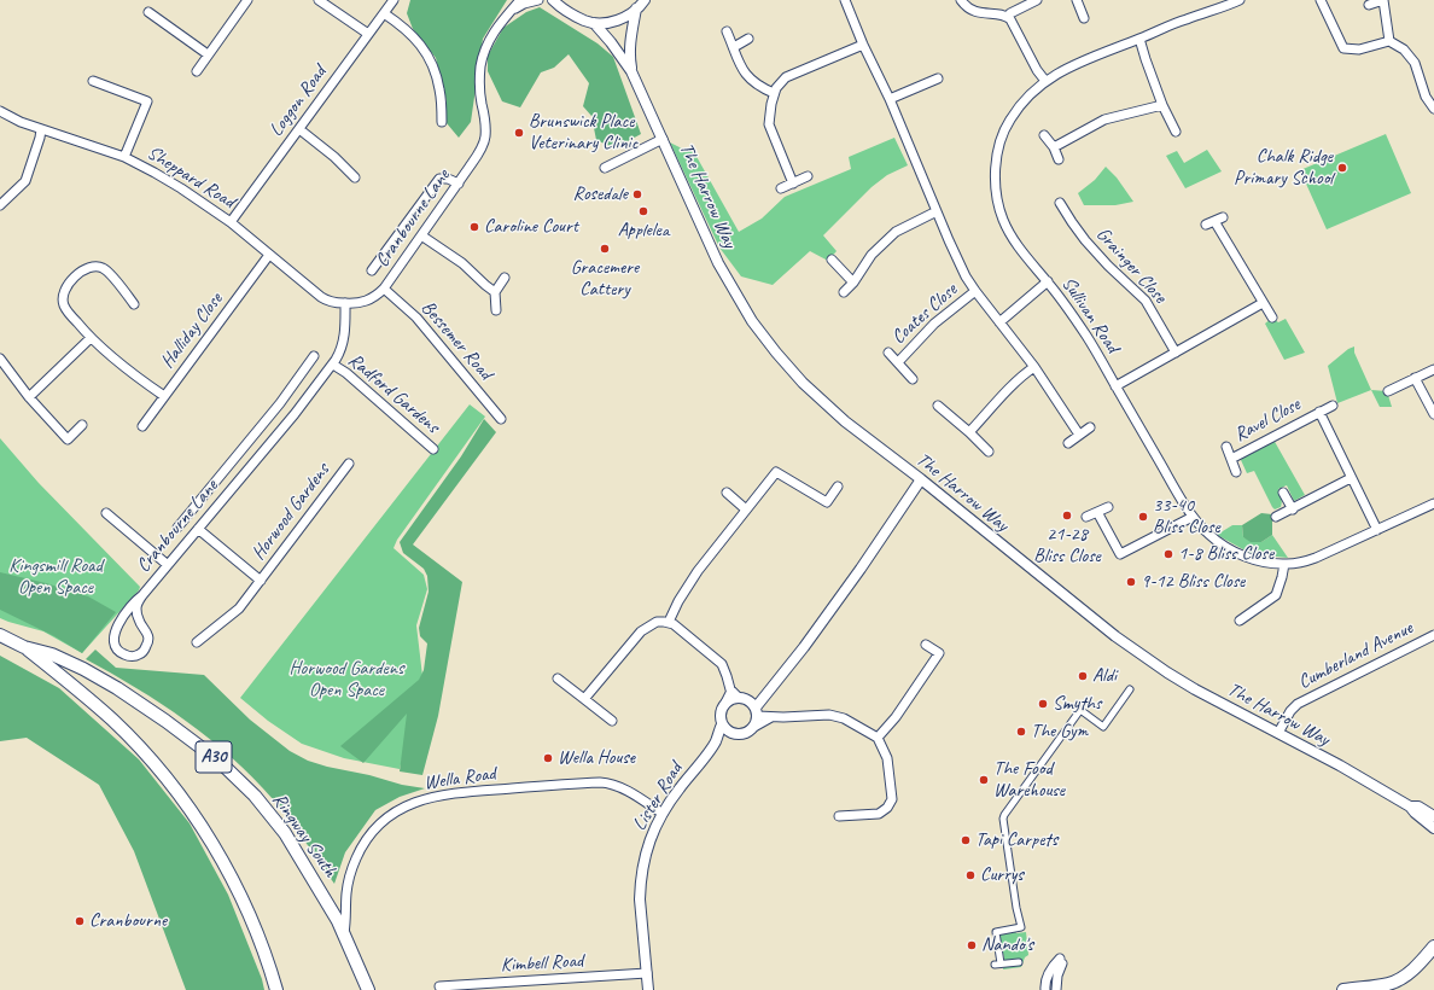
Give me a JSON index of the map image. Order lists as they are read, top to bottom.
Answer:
{
  "streets": {
    "main road": ["A30", "Ringway South"],
    "street": [
      "Loggon Road",
      "Sheppard Road",
      "The Harrow Way",
      "Cranbourne Lane",
      "Grainger Close",
      "Coates Close",
      "Sullivan Road",
      "Halliday Close",
      "Bessemer Road",
      "Radford Gardens",
      "Ravel Close",
      "Horwood Gardens",
      "Cumberland Avenue",
      "Wella Road",
      "Lister Road",
      "Kimbell Road"
    ]
  },
  "crossings": [
    ["Loggon Road", "Sheppard Road"],
    ["Sheppard Road", "Cranbourne Lane"],
    ["Sheppard Road", "Halliday Close"],
    ["The Harrow Way", "Cumberland Avenue"],
    ["Cranbourne Lane", "Bessemer Road"],
    ["Cranbourne Lane", "Radford Gardens"],
    ["Cranbourne Lane", "Horwood Gardens"],
    ["Sullivan Road", "Ravel Close"],
    ["Wella Road", "Lister Road"],
    ["Wella Road", "Ringway South"],
    ["Lister Road", "Kimbell Road"]
  ],
  "parks": ["Kingsmill Road Open Space", "Horwood Gardens Open Space"],
  "places": [
    "Brunswick Place Veterinary Clinic",
    "Chalk Ridge Primary School",
    "Rosedale",
    "Applelea",
    "Caroline Court",
    "Gracemere Cattery",
    "21-28 Bliss Close",
    "33-40 Bliss Close",
    "1-8 Bliss Close",
    "9-12 Bliss Close",
    "Aldi",
    "Smyths",
    "The Gym",
    "Wella House",
    "The Food Warehouse",
    "Tapi Carpets",
    "Currys",
    "Cranbourne",
    "Nando's"
  ]
}
